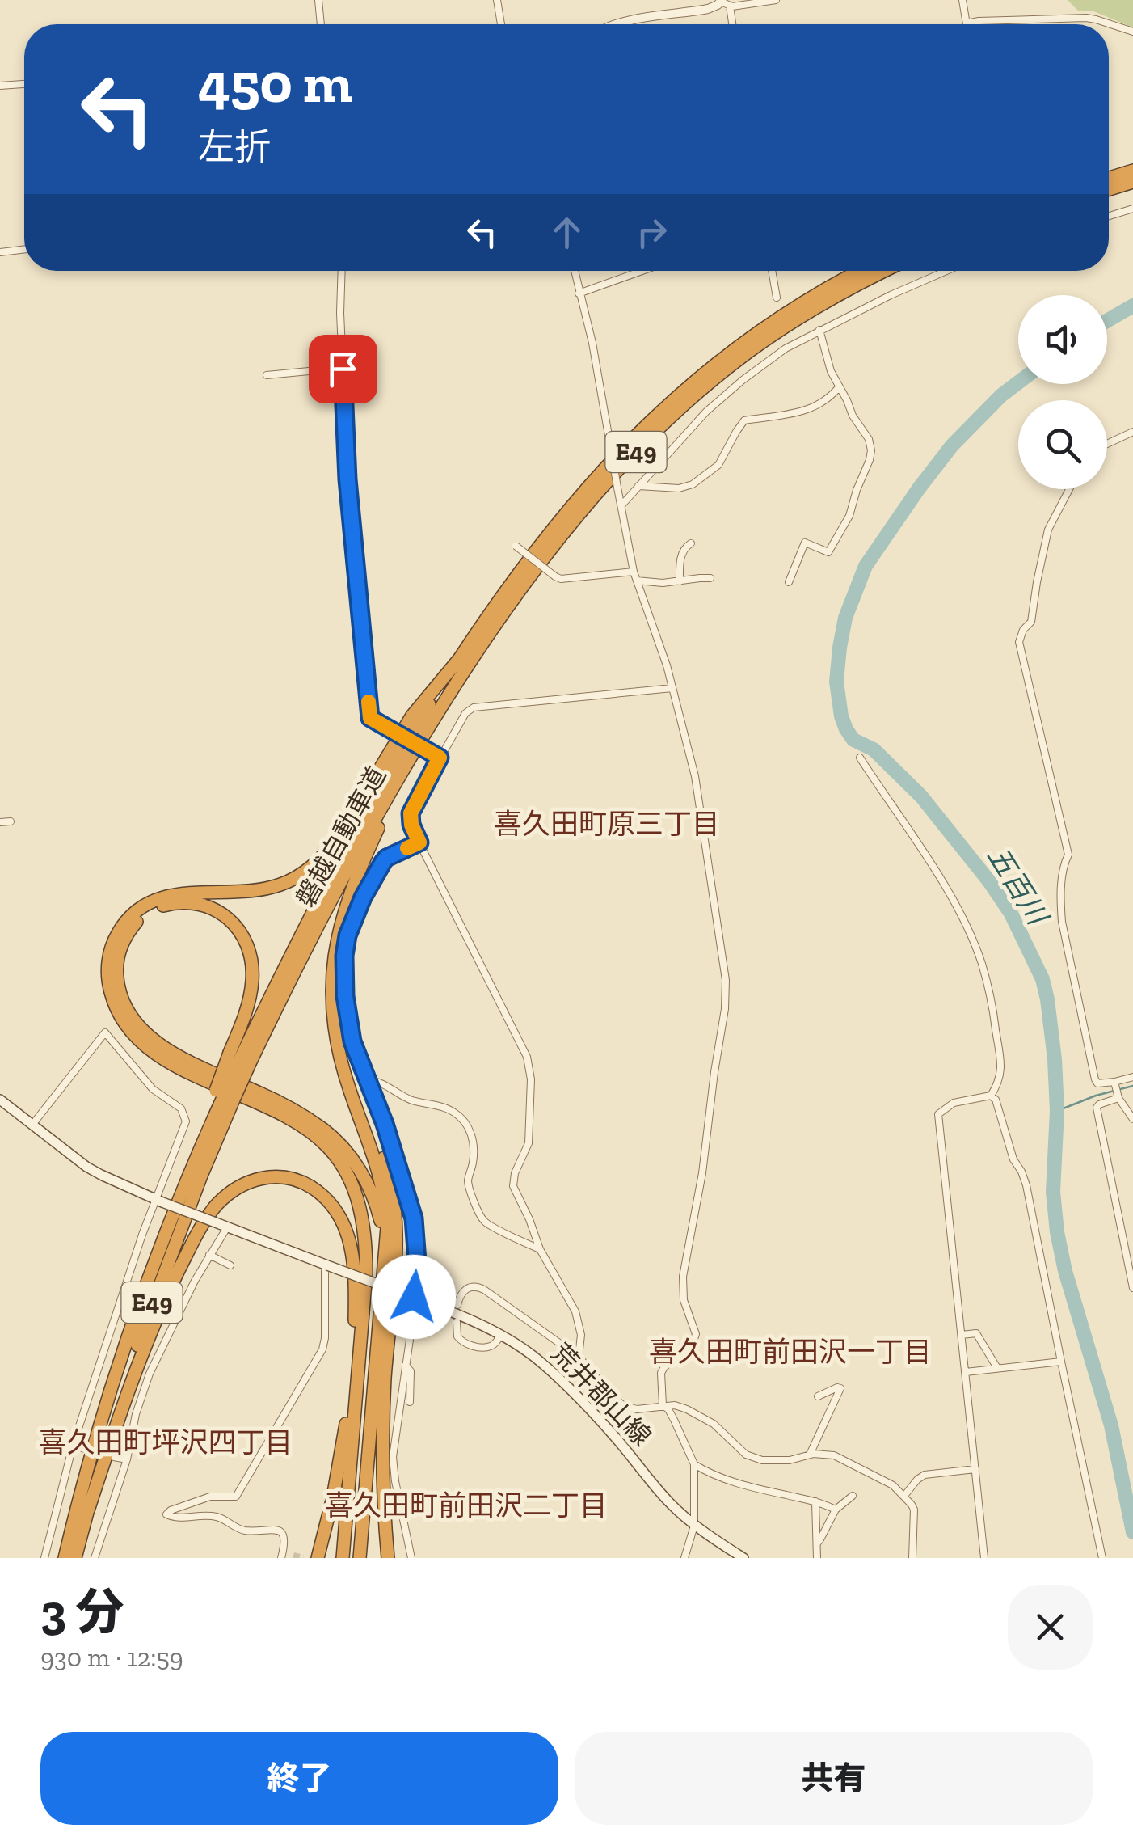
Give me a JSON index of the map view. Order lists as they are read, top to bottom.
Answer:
{
  "streets": {
    "highway": ["E49", "磐越自動車道"],
    "main road": ["荒井郡山線"]
  },
  "crossings": [
    ["E49", "磐越自動車道"]
  ],
  "districts": [
    "喜久田町原三丁目",
    "喜久田町前田沢一丁目",
    "喜久田町坪沢四丁目",
    "喜久田町前田沢二丁目"
  ],
  "water": ["五百川"],
  "page": {
    "turn": ["450 m", "左折"],
    "heading": ["3 分", "930 m · 12:59"],
    "buttons": ["終了", "共有"]
  }
}
